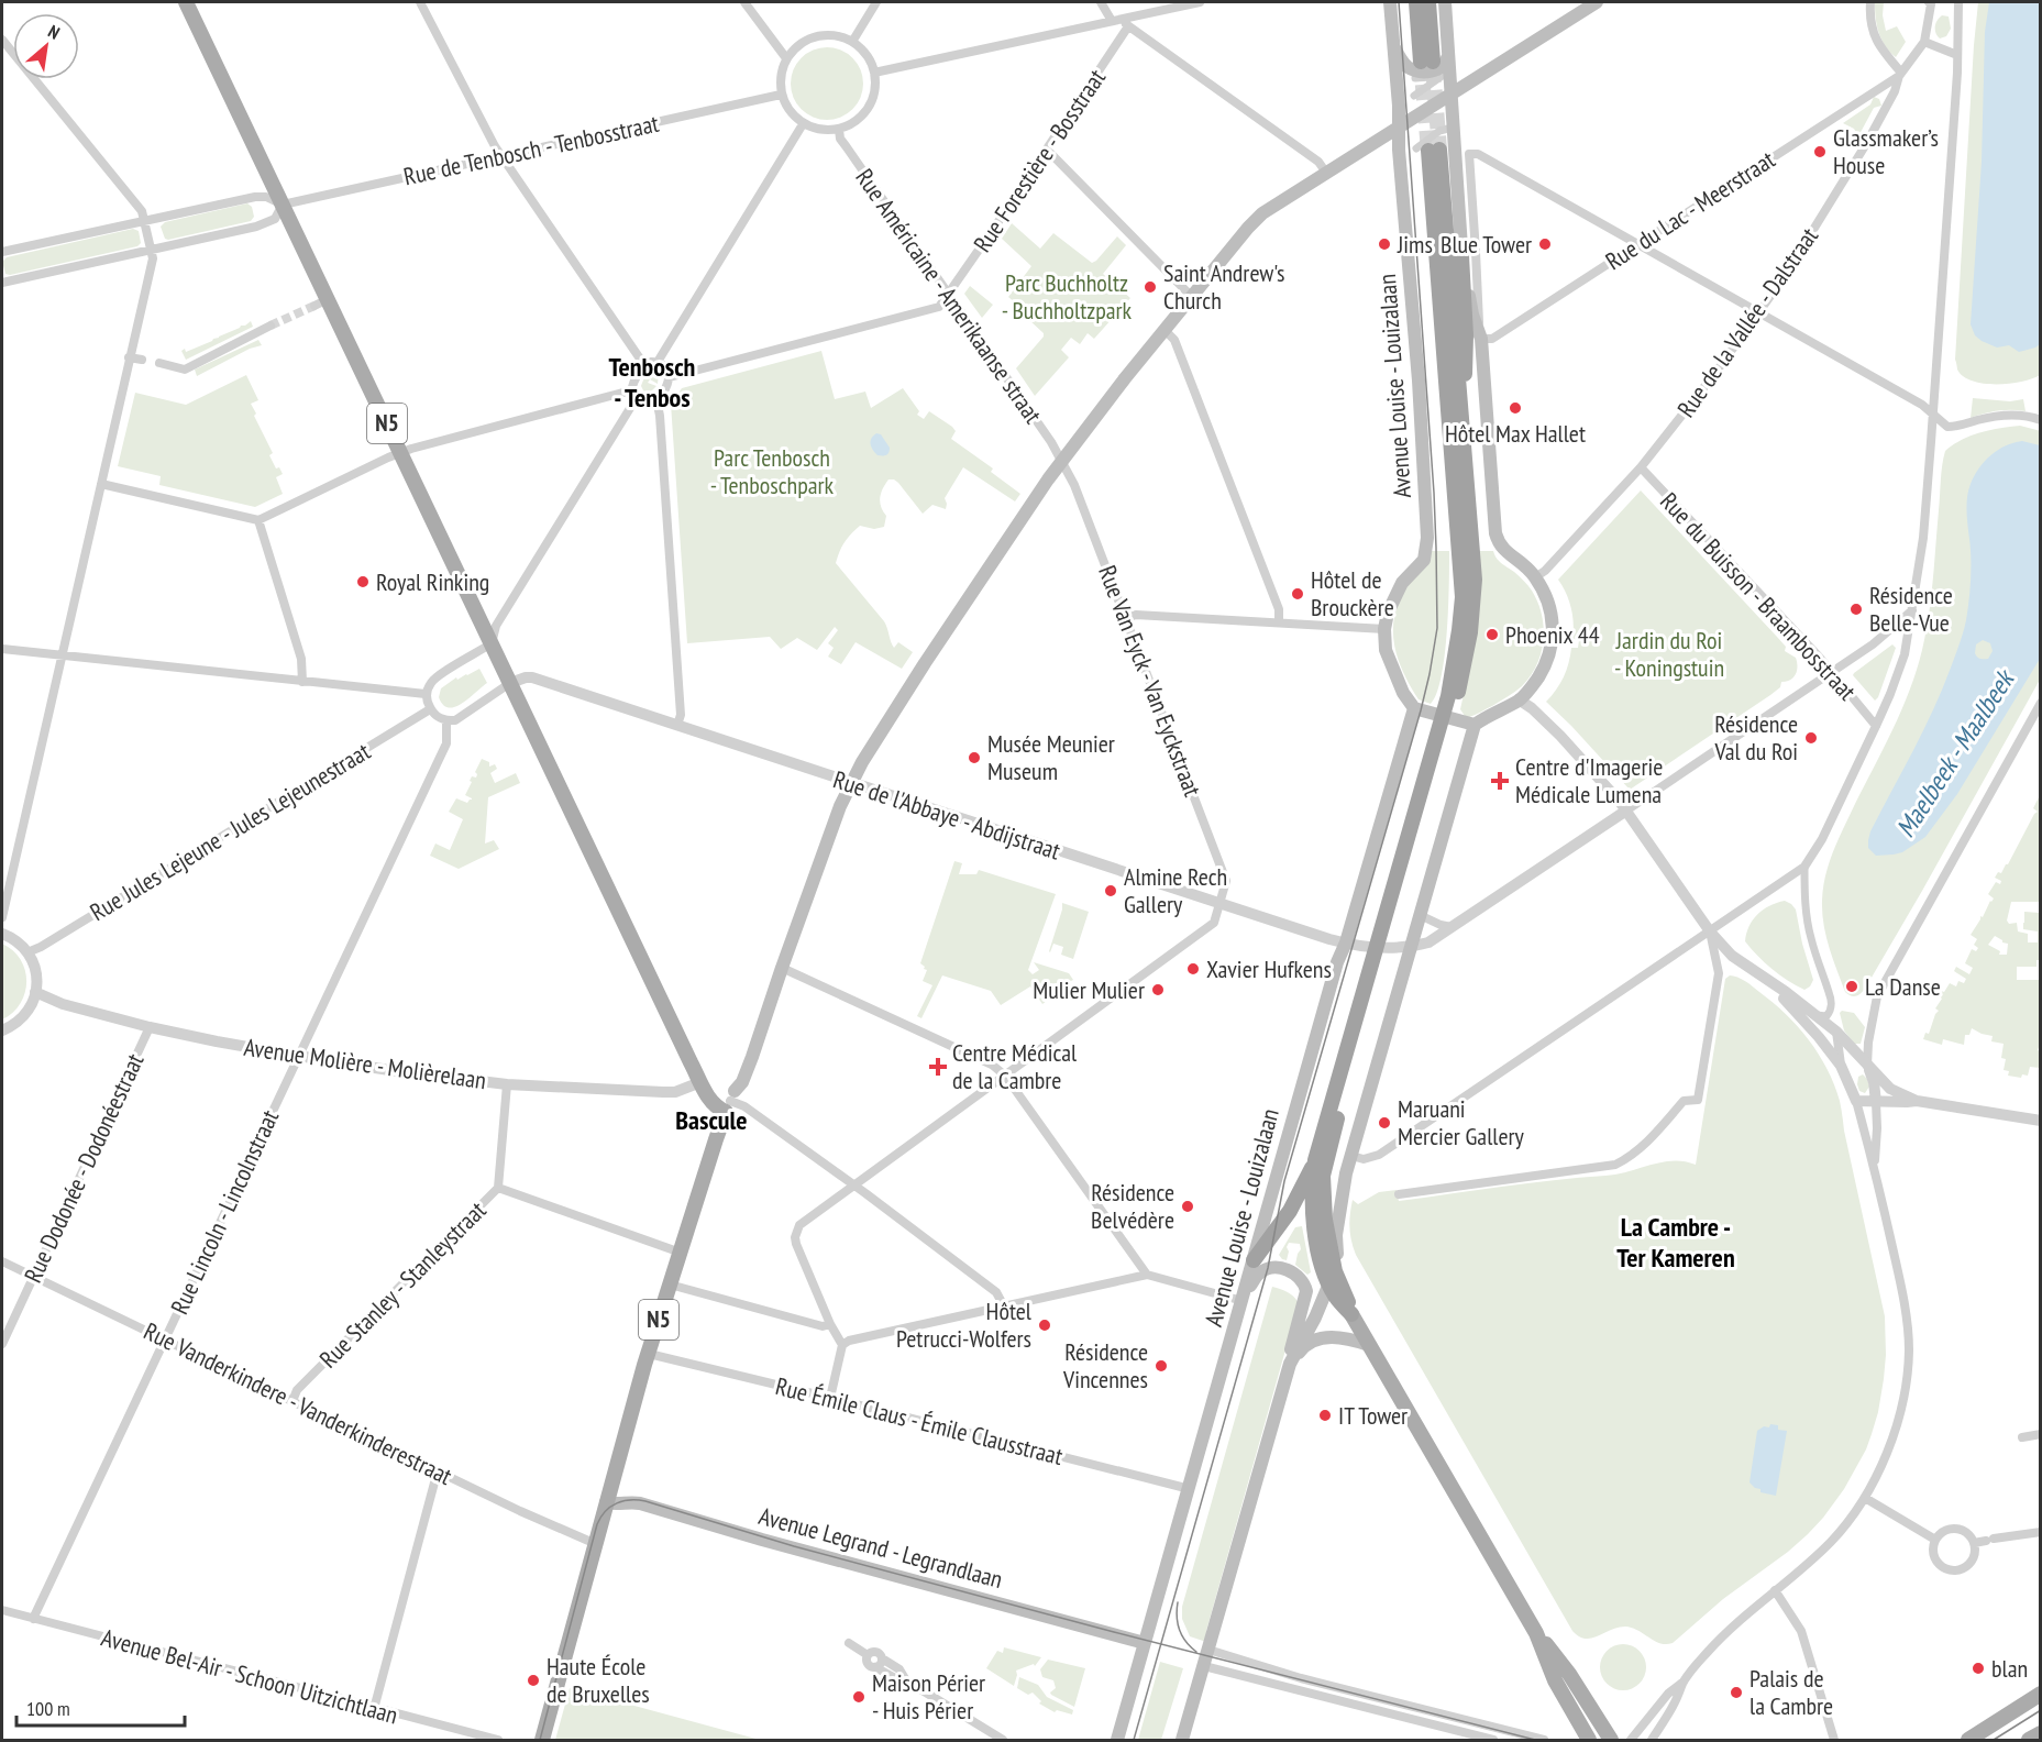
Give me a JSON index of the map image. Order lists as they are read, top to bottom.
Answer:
{
  "streets": {
    "highway": ["Avenue Louise - Louizalaan"],
    "main road": ["N5", "Avenue Legrand - Legrandlaan"],
    "street": [
      "Rue de Tenbosch - Tenbosstraat",
      "Rue Forestière - Bosstraat",
      "Rue du Lac - Meerstraat",
      "Rue Américaine - Amerikaanse straat",
      "Rue de la Vallée - Dalstraat",
      "Rue du Buisson - Braambosstraat",
      "Rue Van Eyck - Van Eyckstraat",
      "Rue de l'Abbaye - Abdijstraat",
      "Rue Jules Lejeune - Jules Lejeunestraat",
      "Avenue Molière - Molièrelaan",
      "Rue Dodonée - Dodonéestraat",
      "Rue Lincoln - Lincolnstraat",
      "Rue Stanley - Stanleystraat",
      "Rue Vanderkindere - Vanderkinderestraat",
      "Rue Émile Claus - Émile Clausstraat",
      "Avenue Bel-Air - Schoon Uitzichtlaan"
    ]
  },
  "crossings": [
    ["Rue de Tenbosch - Tenbosstraat", "Rue Américaine - Amerikaanse straat"],
    ["Rue de Tenbosch - Tenbosstraat", "N5"],
    ["Rue Forestière - Bosstraat", "Rue Américaine - Amerikaanse straat"],
    ["Rue du Lac - Meerstraat", "Rue de la Vallée - Dalstraat"],
    ["Rue Américaine - Amerikaanse straat", "Rue Van Eyck - Van Eyckstraat"],
    ["Rue de la Vallée - Dalstraat", "Rue du Buisson - Braambosstraat"],
    ["Avenue Louise - Louizalaan", "Rue de l'Abbaye - Abdijstraat"],
    ["Avenue Louise - Louizalaan", "Rue Émile Claus - Émile Clausstraat"],
    ["Avenue Louise - Louizalaan", "Avenue Legrand - Legrandlaan"],
    ["N5", "Rue de l'Abbaye - Abdijstraat"],
    ["N5", "Avenue Molière - Molièrelaan"],
    ["N5", "Rue Vanderkindere - Vanderkinderestraat"],
    ["N5", "Rue Émile Claus - Émile Clausstraat"],
    ["N5", "Avenue Legrand - Legrandlaan"],
    ["Rue Van Eyck - Van Eyckstraat", "Rue de l'Abbaye - Abdijstraat"],
    ["Avenue Molière - Molièrelaan", "Rue Dodonée - Dodonéestraat"],
    ["Avenue Molière - Molièrelaan", "Rue Lincoln - Lincolnstraat"],
    ["Avenue Molière - Molièrelaan", "Rue Stanley - Stanleystraat"],
    ["Rue Dodonée - Dodonéestraat", "Rue Vanderkindere - Vanderkinderestraat"],
    ["Rue Lincoln - Lincolnstraat", "Rue Vanderkindere - Vanderkinderestraat"],
    ["Rue Lincoln - Lincolnstraat", "Avenue Bel-Air - Schoon Uitzichtlaan"],
    ["Rue Stanley - Stanleystraat", "Rue Vanderkindere - Vanderkinderestraat"]
  ],
  "districts": ["Tenbosch - Tenbos", "Bascule", "La Cambre - Ter Kameren"],
  "water": ["Maelbeek - Maalbeek"],
  "parks": ["Parc Buchholtz - Buchholtzpark", "Parc Tenbosch - Tenboschpark", "Jardin du Roi - Koningstuin"],
  "places": {
    "other": [
      "Glassmaker’s House",
      "Jims",
      "Blue Tower",
      "Saint Andrew's Church",
      "Hôtel Max Hallet",
      "Royal Rinking",
      "Hôtel de Brouckère",
      "Résidence Belle-Vue",
      "Phoenix 44",
      "Résidence Val du Roi",
      "Musée Meunier Museum",
      "Almine Rech Gallery",
      "Xavier Hufkens",
      "La Danse",
      "Mulier Mulier",
      "Maruani Mercier Gallery",
      "Résidence Belvédère",
      "Hôtel Petrucci-Wolfers",
      "Résidence Vincennes",
      "IT Tower",
      "blan",
      "Haute École de Bruxelles",
      "Palais de la Cambre",
      "Maison Périer - Huis Périer"
    ],
    "health": ["Centre d'Imagerie Médicale Lumena", "Centre Médical de la Cambre"]
  },
  "scale_bar": "100 m",
  "north": "top right"
}
